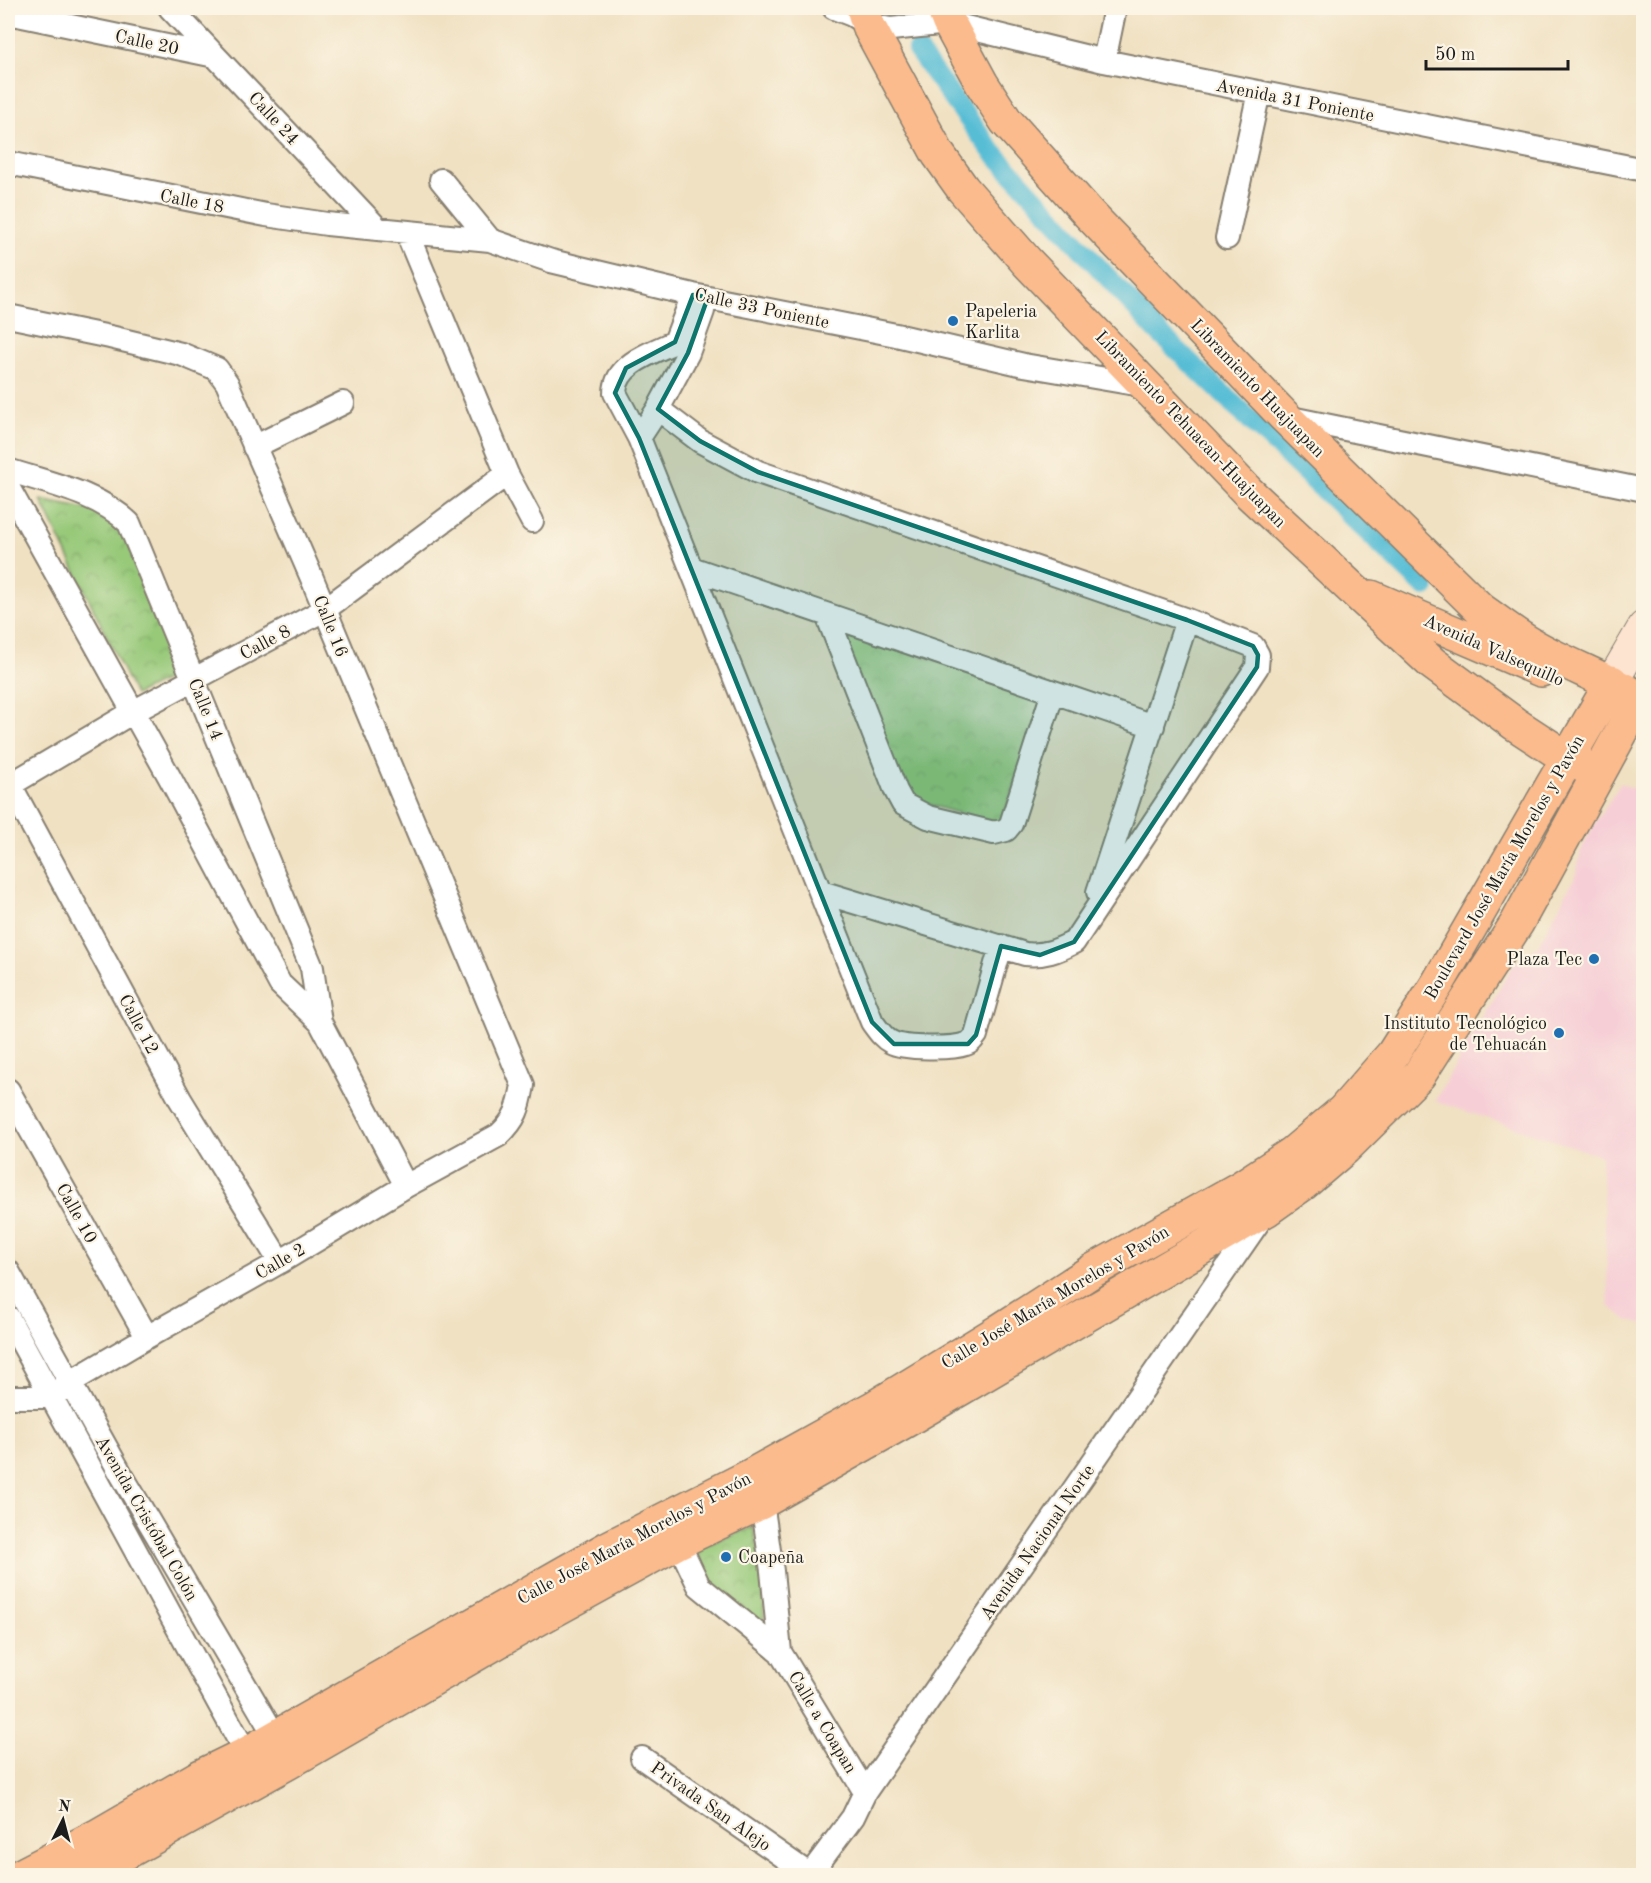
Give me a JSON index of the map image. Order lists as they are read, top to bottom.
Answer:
{
  "streets": {
    "main road": [
      "Libramiento Huajuapan",
      "Libramiento Tehuacan-Huajuapan",
      "Avenida Valsequillo",
      "Boulevard José María Morelos y Pavón",
      "Calle José María Morelos y Pavón"
    ],
    "street": [
      "Calle 20",
      "Avenida 31 Poniente",
      "Calle 24",
      "Calle 18",
      "Calle 33 Poniente",
      "Calle 16",
      "Calle 8",
      "Calle 14",
      "Calle 12",
      "Calle 10",
      "Calle 2",
      "Avenida Cristóbal Colón",
      "Avenida Nacional Norte",
      "Calle a Coapan",
      "Privada San Alejo"
    ]
  },
  "crossings": [
    ["Calle 20", "Calle 24"],
    ["Avenida 31 Poniente", "Libramiento Huajuapan"],
    ["Calle 24", "Calle 18"],
    ["Calle 24", "Calle 33 Poniente"],
    ["Calle 18", "Calle 33 Poniente"],
    ["Calle 33 Poniente", "Libramiento Tehuacan-Huajuapan"],
    ["Libramiento Huajuapan", "Avenida Valsequillo"],
    ["Libramiento Huajuapan", "Boulevard José María Morelos y Pavón"],
    ["Libramiento Tehuacan-Huajuapan", "Avenida Valsequillo"],
    ["Libramiento Tehuacan-Huajuapan", "Boulevard José María Morelos y Pavón"],
    ["Calle 16", "Calle 8"],
    ["Calle 16", "Calle 2"],
    ["Calle 8", "Calle 14"],
    ["Calle 8", "Calle 12"],
    ["Avenida Valsequillo", "Boulevard José María Morelos y Pavón"],
    ["Calle 14", "Calle 2"],
    ["Boulevard José María Morelos y Pavón", "Calle José María Morelos y Pavón"],
    ["Boulevard José María Morelos y Pavón", "Avenida Nacional Norte"],
    ["Calle 12", "Calle 2"],
    ["Calle 10", "Calle 2"],
    ["Calle 2", "Avenida Cristóbal Colón"],
    ["Calle José María Morelos y Pavón", "Avenida Cristóbal Colón"],
    ["Calle José María Morelos y Pavón", "Avenida Nacional Norte"],
    ["Calle José María Morelos y Pavón", "Calle a Coapan"],
    ["Avenida Nacional Norte", "Calle a Coapan"],
    ["Avenida Nacional Norte", "Privada San Alejo"]
  ],
  "places": [
    "Papeleria Karlita",
    "Plaza Tec",
    "Instituto Tecnológico de Tehuacán",
    "Coapeña"
  ],
  "scale_bar": "50 m",
  "north": "top"
}
